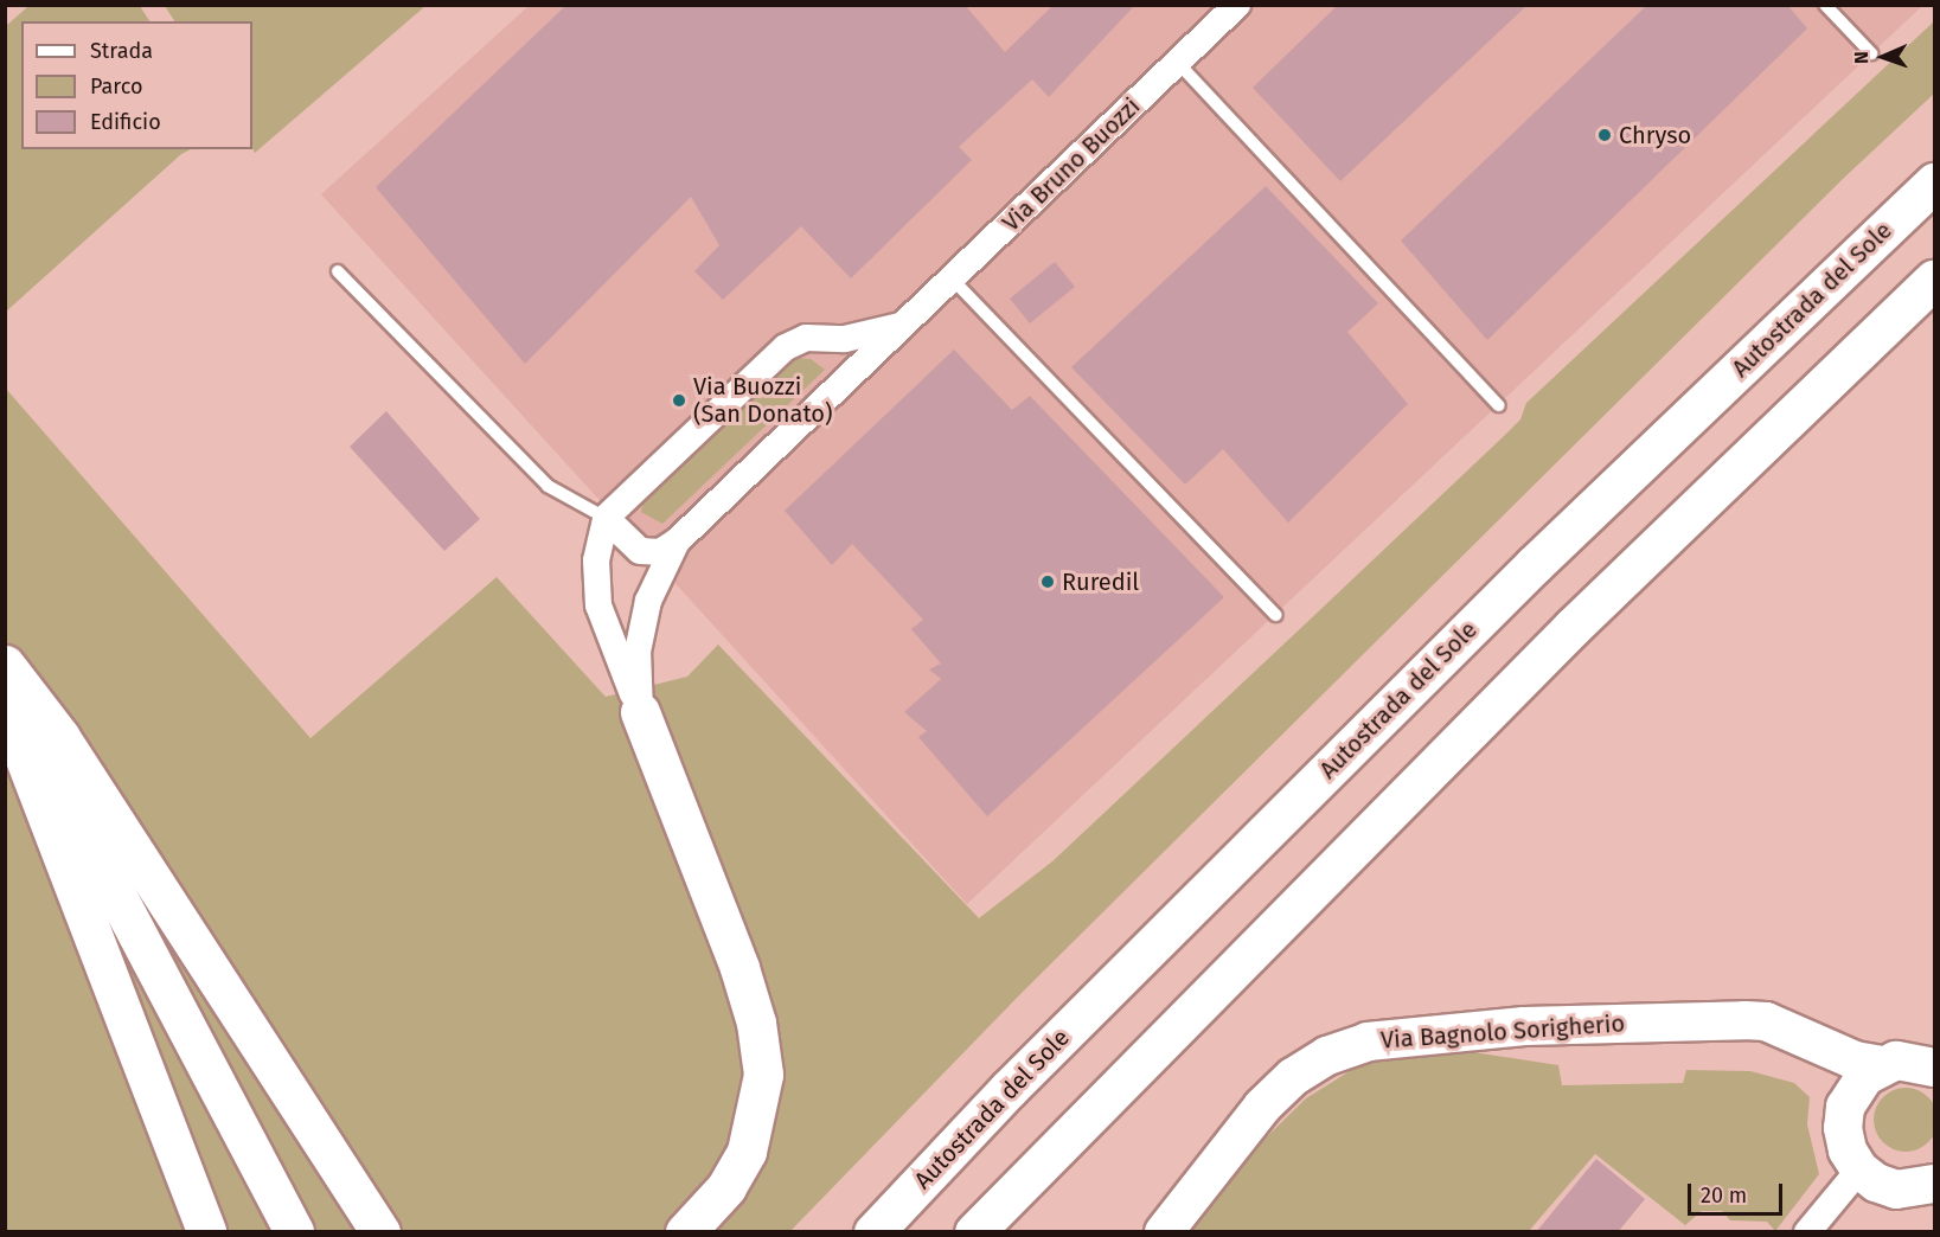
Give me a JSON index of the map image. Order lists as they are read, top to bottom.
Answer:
{
  "streets": {
    "highway": ["Autostrada del Sole"],
    "street": ["Via Bruno Buozzi", "Via Bagnolo Sorigherio"]
  },
  "places": ["Chryso", "Via Buozzi (San Donato)", "Ruredil"],
  "legend": ["Strada", "Parco", "Edificio"],
  "scale_bar": "20 m",
  "north": "left"
}
